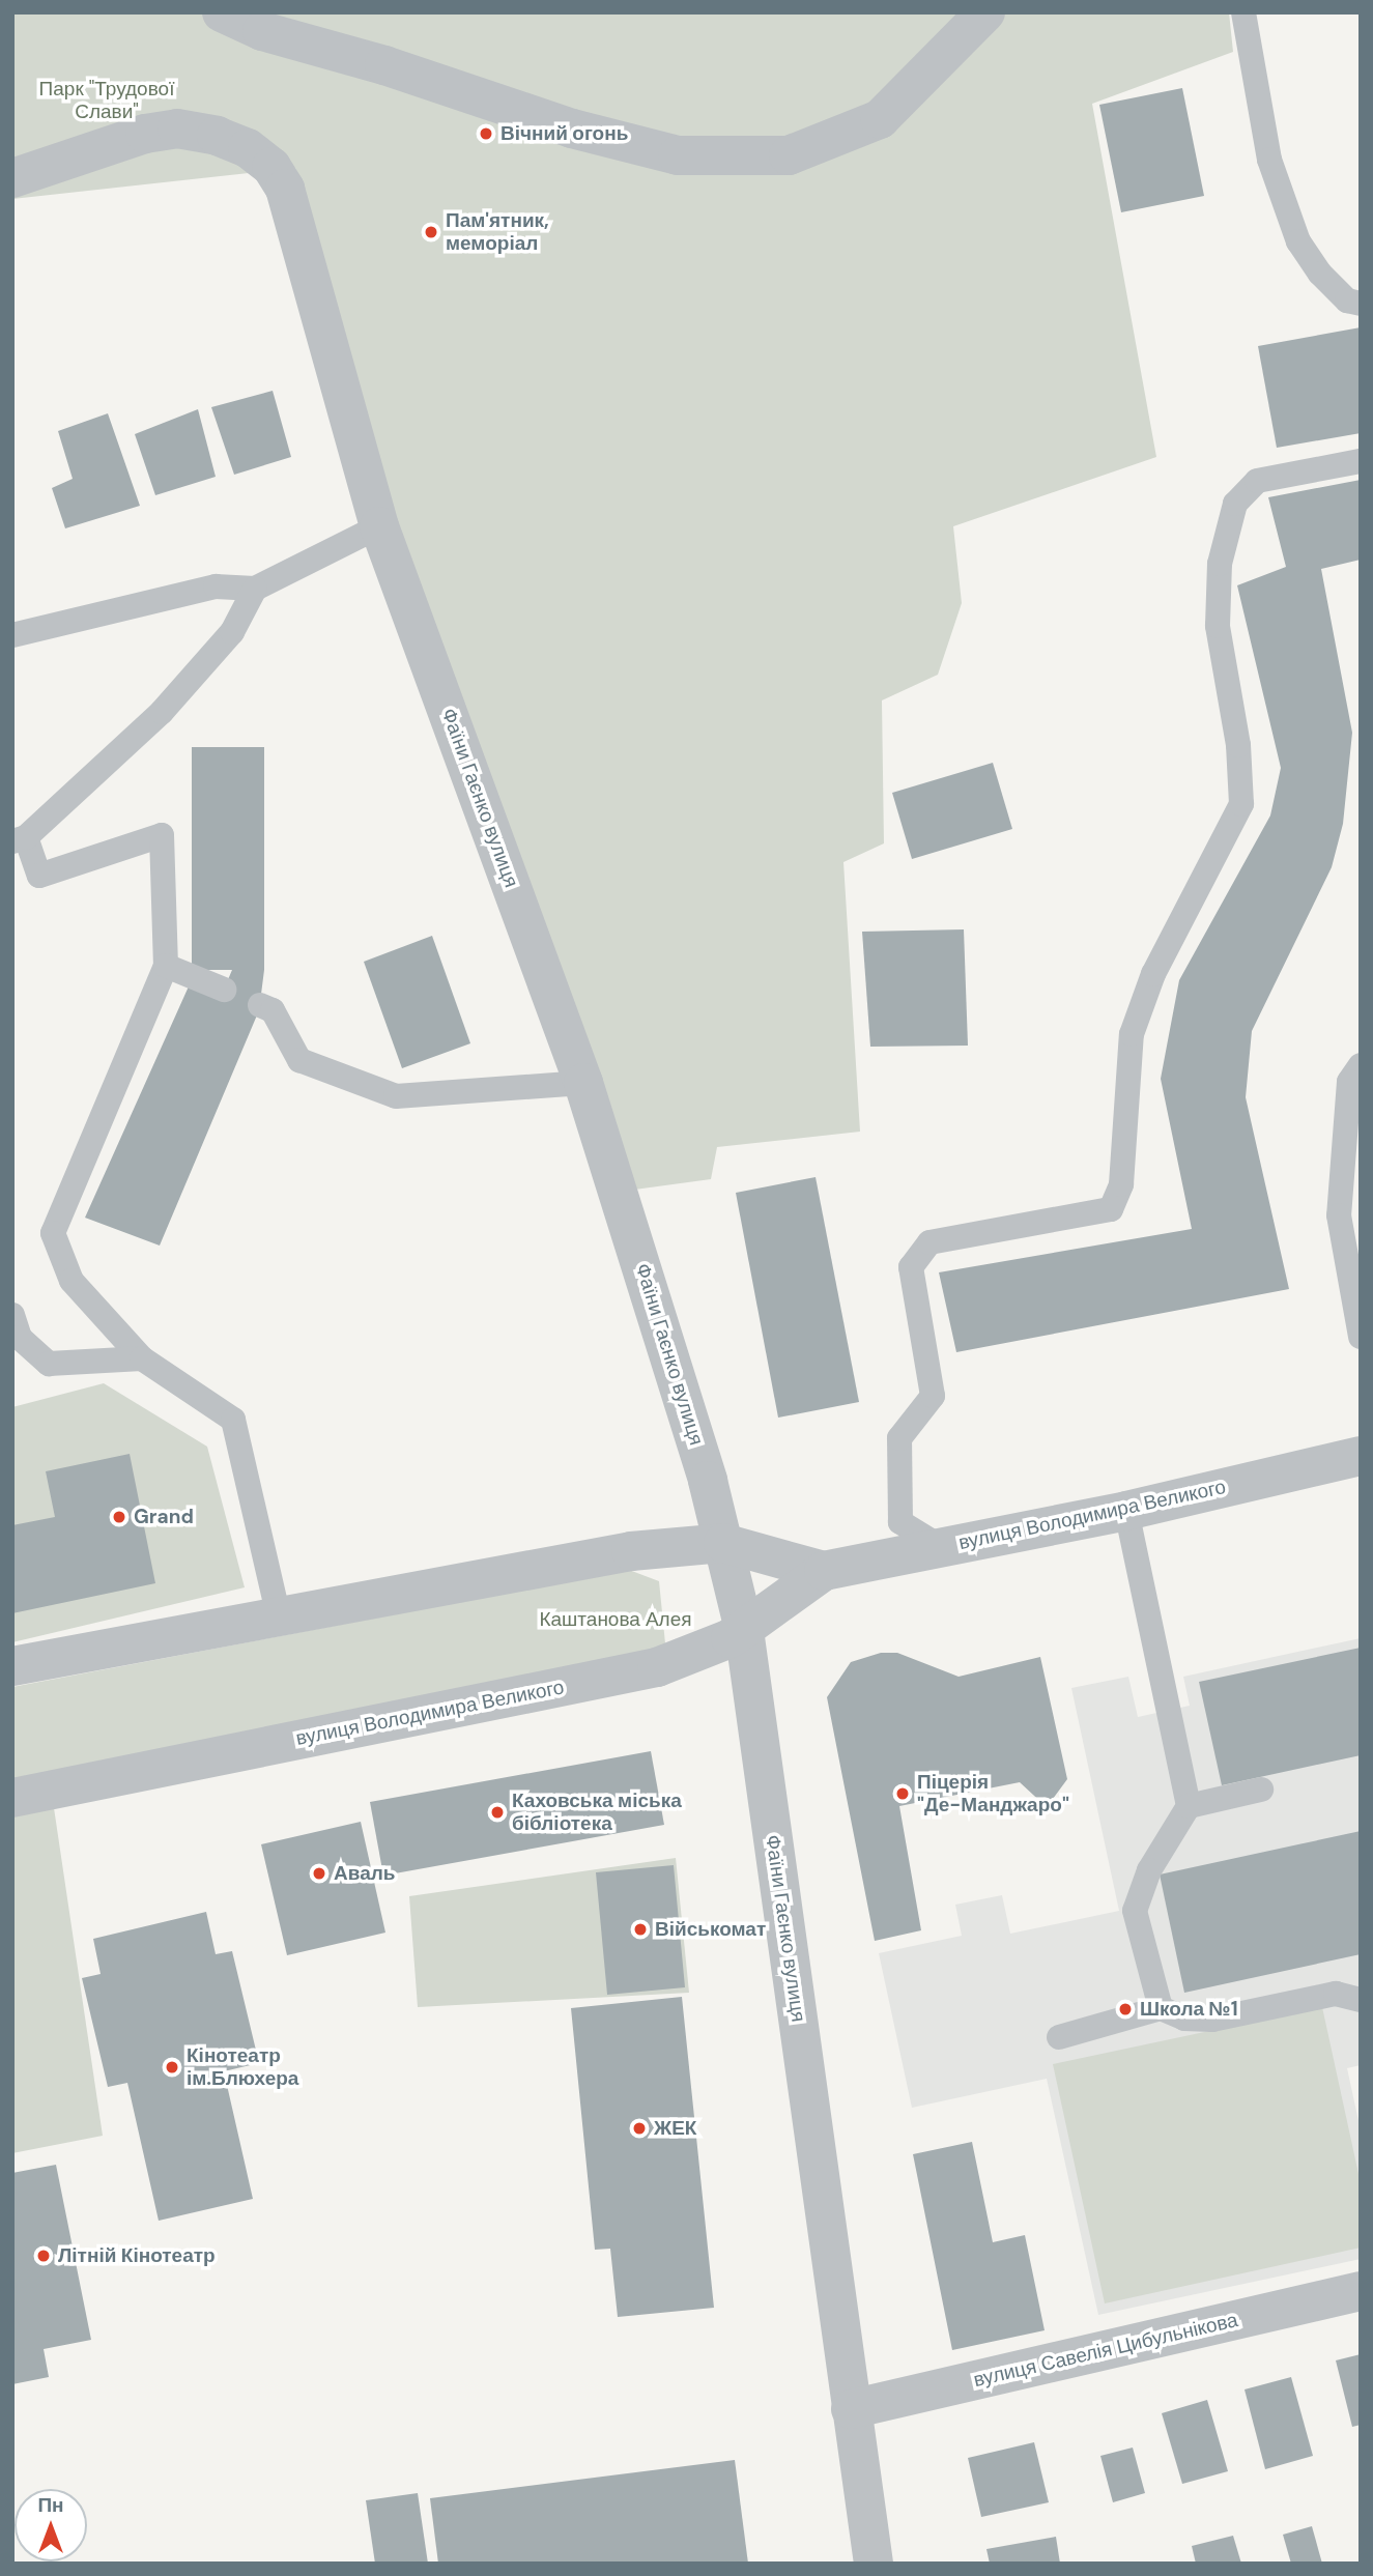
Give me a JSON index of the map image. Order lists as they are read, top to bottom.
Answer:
{
  "streets": {
    "street": ["Фаїни Гаєнко вулиця", "вулиця Володимира Великого", "вулиця Савелія Цибульнікова"]
  },
  "crossings": [
    ["Фаїни Гаєнко вулиця", "вулиця Володимира Великого"],
    ["Фаїни Гаєнко вулиця", "вулиця Савелія Цибульнікова"]
  ],
  "parks": ["Парк \"Трудової Слави\"", "Каштанова Алея"],
  "places": [
    "Вічний огонь",
    "Пам'ятник, меморіал",
    "Grand",
    "Піцерія \"Де-Манджаро\"",
    "Каховська міська бібліотека",
    "Аваль",
    "Військомат",
    "Школа №1",
    "Кінотеатр ім.Блюхера",
    "ЖЕК",
    "Літній Кінотеатр"
  ],
  "north": "top"
}
